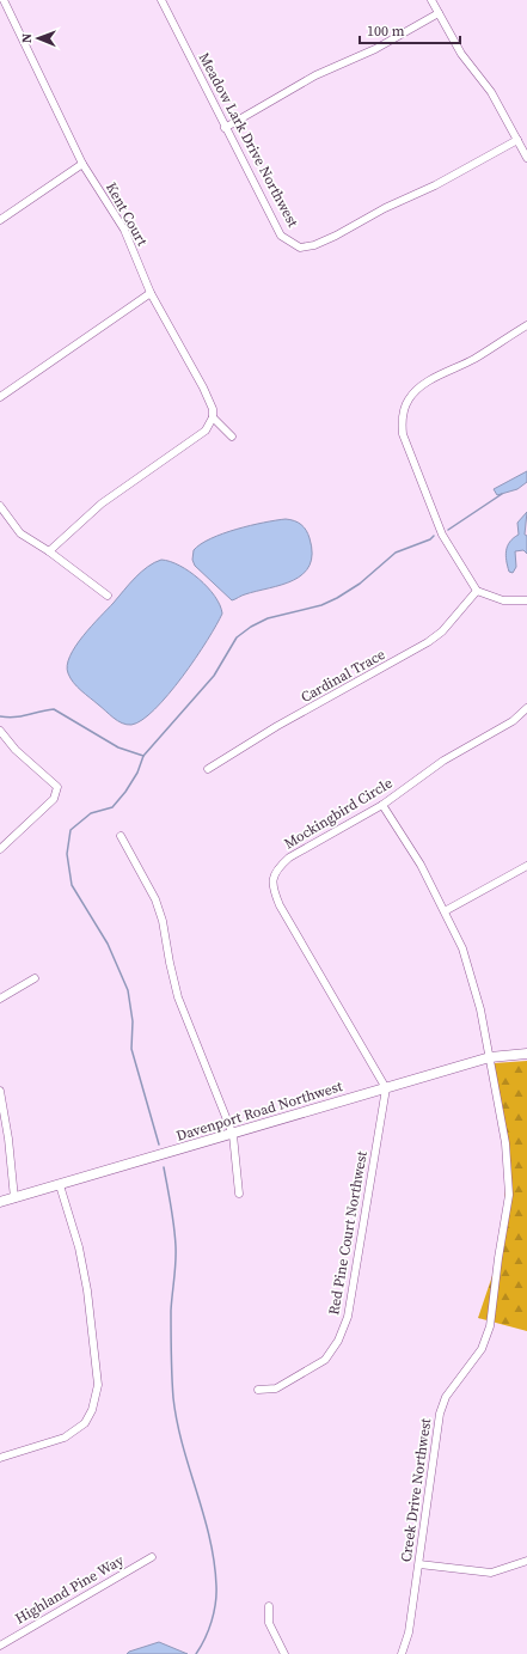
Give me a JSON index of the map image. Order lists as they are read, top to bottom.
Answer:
{
  "streets": {
    "street": [
      "Meadow Lark Drive Northwest",
      "Kent Court",
      "Cardinal Trace",
      "Mockingbird Circle",
      "Davenport Road Northwest",
      "Red Pine Court Northwest",
      "Creek Drive Northwest",
      "Highland Pine Way"
    ]
  },
  "crossings": [
    ["Mockingbird Circle", "Davenport Road Northwest"],
    ["Mockingbird Circle", "Red Pine Court Northwest"],
    ["Mockingbird Circle", "Creek Drive Northwest"],
    ["Davenport Road Northwest", "Red Pine Court Northwest"],
    ["Davenport Road Northwest", "Creek Drive Northwest"]
  ],
  "scale_bar": "100 m",
  "north": "left"
}
